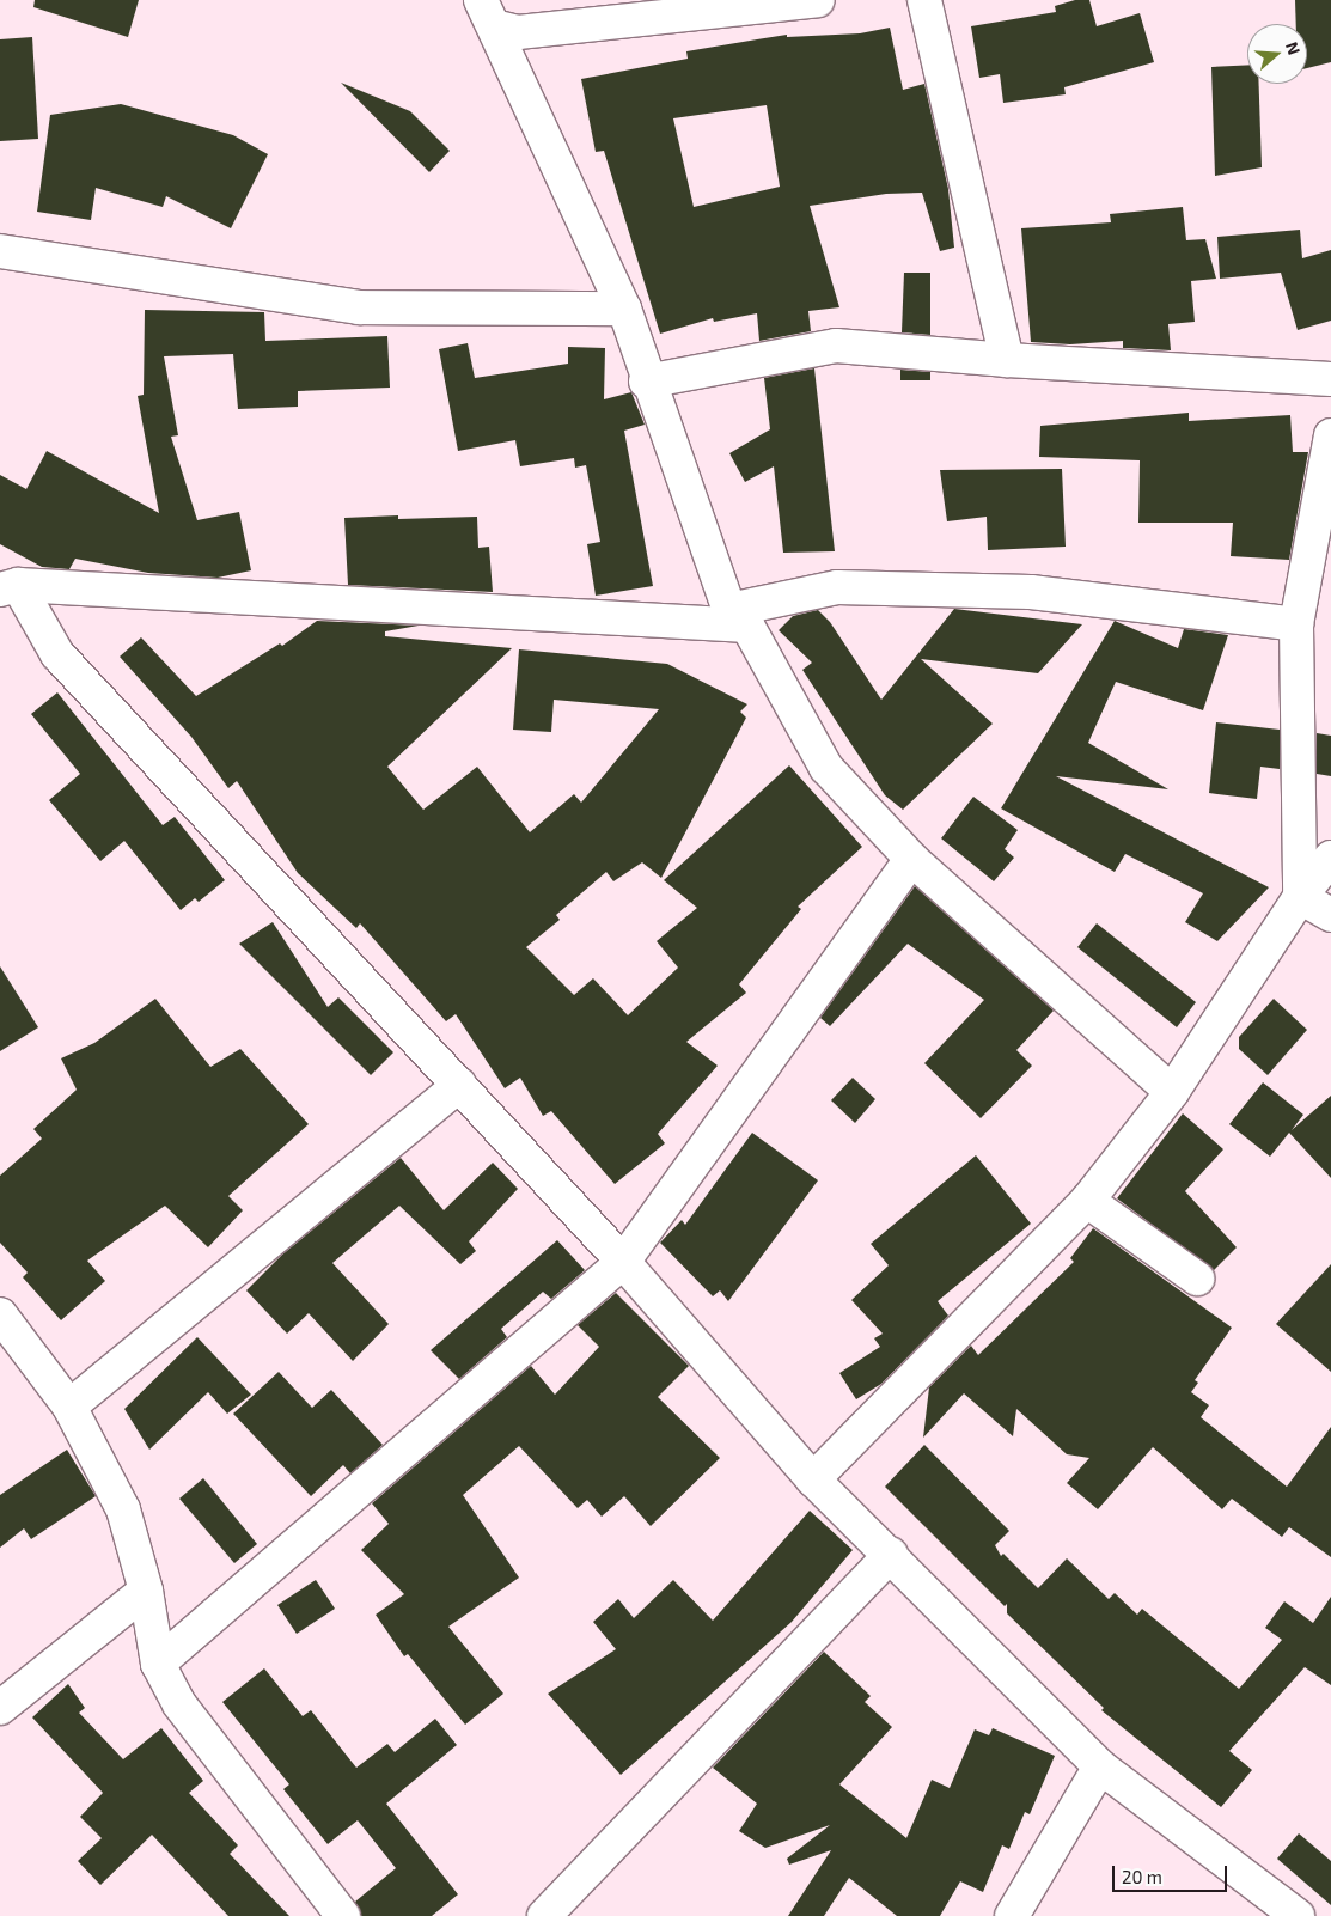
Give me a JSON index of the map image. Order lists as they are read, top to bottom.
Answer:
{
  "scale_bar": "20 m",
  "north": "right"
}
